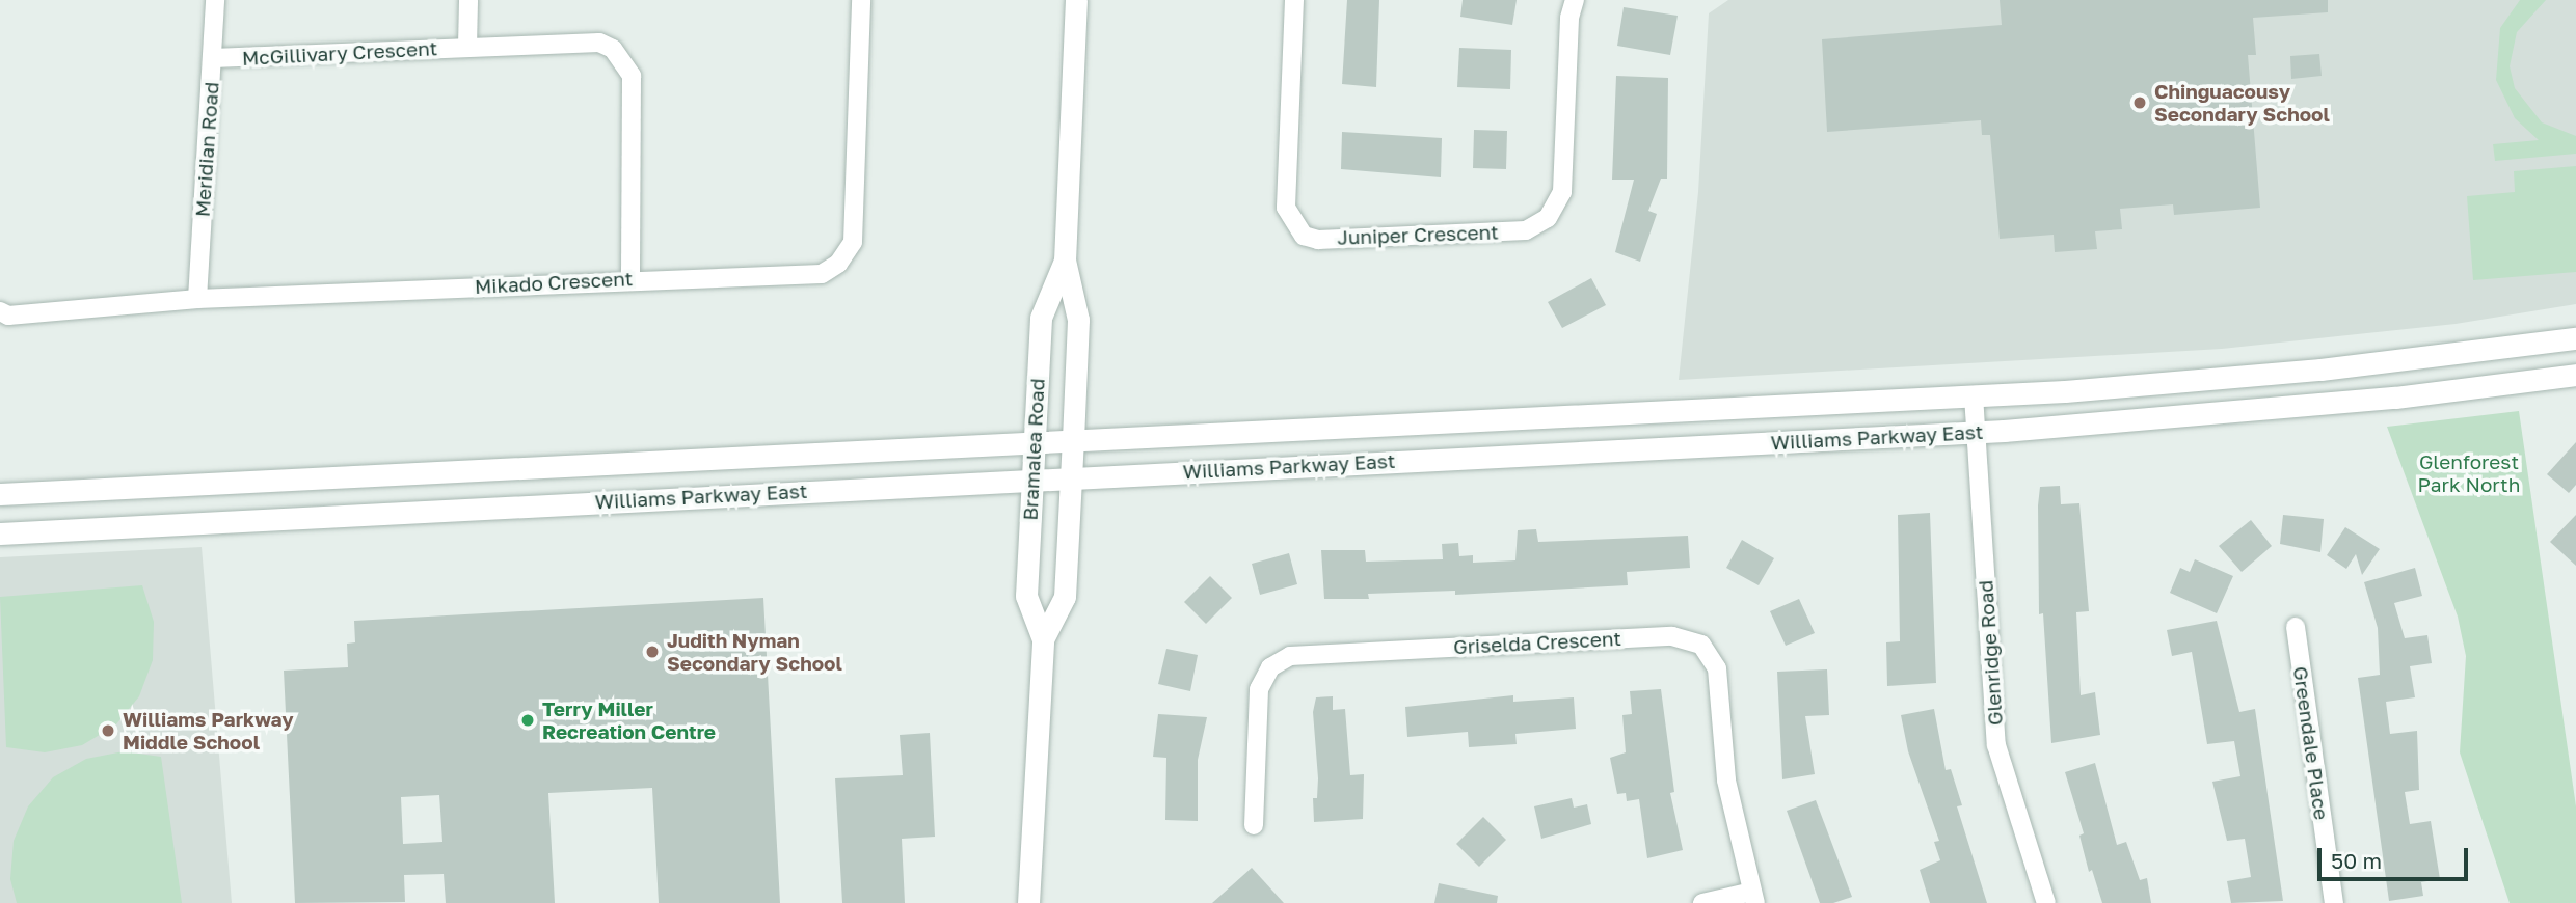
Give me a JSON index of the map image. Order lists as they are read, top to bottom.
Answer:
{
  "streets": {
    "main road": ["Williams Parkway East", "Bramalea Road"],
    "street": [
      "McGillivary Crescent",
      "Meridian Road",
      "Juniper Crescent",
      "Mikado Crescent",
      "Griselda Crescent",
      "Glenridge Road",
      "Greendale Place"
    ]
  },
  "crossings": [
    ["McGillivary Crescent", "Meridian Road"],
    ["McGillivary Crescent", "Mikado Crescent"],
    ["Meridian Road", "Mikado Crescent"],
    ["Williams Parkway East", "Bramalea Road"],
    ["Williams Parkway East", "Glenridge Road"]
  ],
  "parks": ["Glenforest Park North"],
  "places": [
    "Chinguacousy Secondary School",
    "Judith Nyman Secondary School",
    "Terry Miller Recreation Centre",
    "Williams Parkway Middle School"
  ],
  "scale_bar": "50 m"
}
